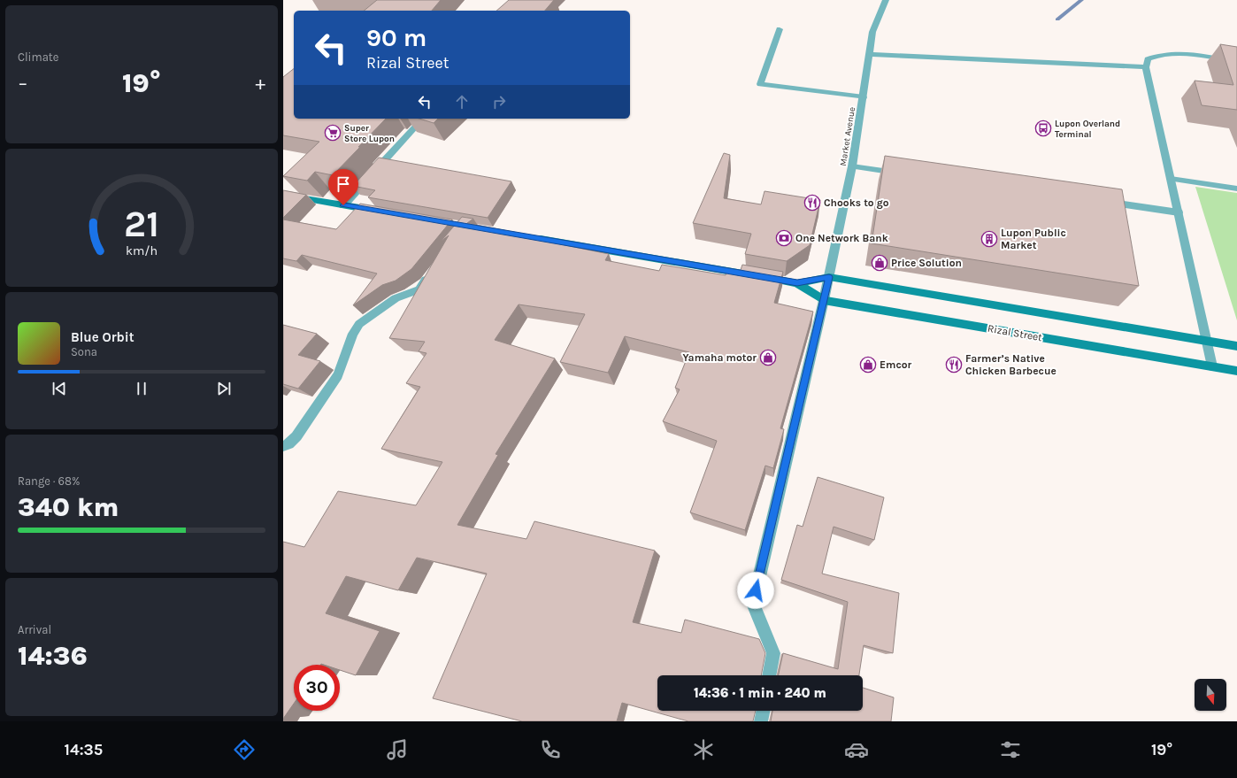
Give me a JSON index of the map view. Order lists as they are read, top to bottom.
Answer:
{
  "streets": {
    "street": ["Market Avenue", "Rizal Street"]
  },
  "crossings": [
    ["Market Avenue", "Rizal Street"]
  ],
  "places": {
    "bus stop": ["Lupon Overland Terminal"],
    "supermarket": ["Super Store Lupon"],
    "restaurant": ["Chooks to go", "Farmer’s Native Chicken Barbecue"],
    "bank": ["One Network Bank"],
    "building": ["Lupon Public Market"],
    "shop": ["Price Solution", "Yamaha motor", "Emcor"]
  },
  "north": "bottom",
  "page": {
    "tile": [
      "Climate",
      ["Range · 68%", "340 km"],
      ["Arrival", "14:36"]
    ],
    "turn": ["90 m", "Rizal Street"],
    "heat": ["−", "19°", "+"],
    "song": ["Blue Orbit", "Sona"],
    "limit": "30",
    "trip": "14:36 · 1 min · 240 m",
    "tabs": ["14:35", "19°"],
    "gauge": ["21", "km/h"]
  }
}
